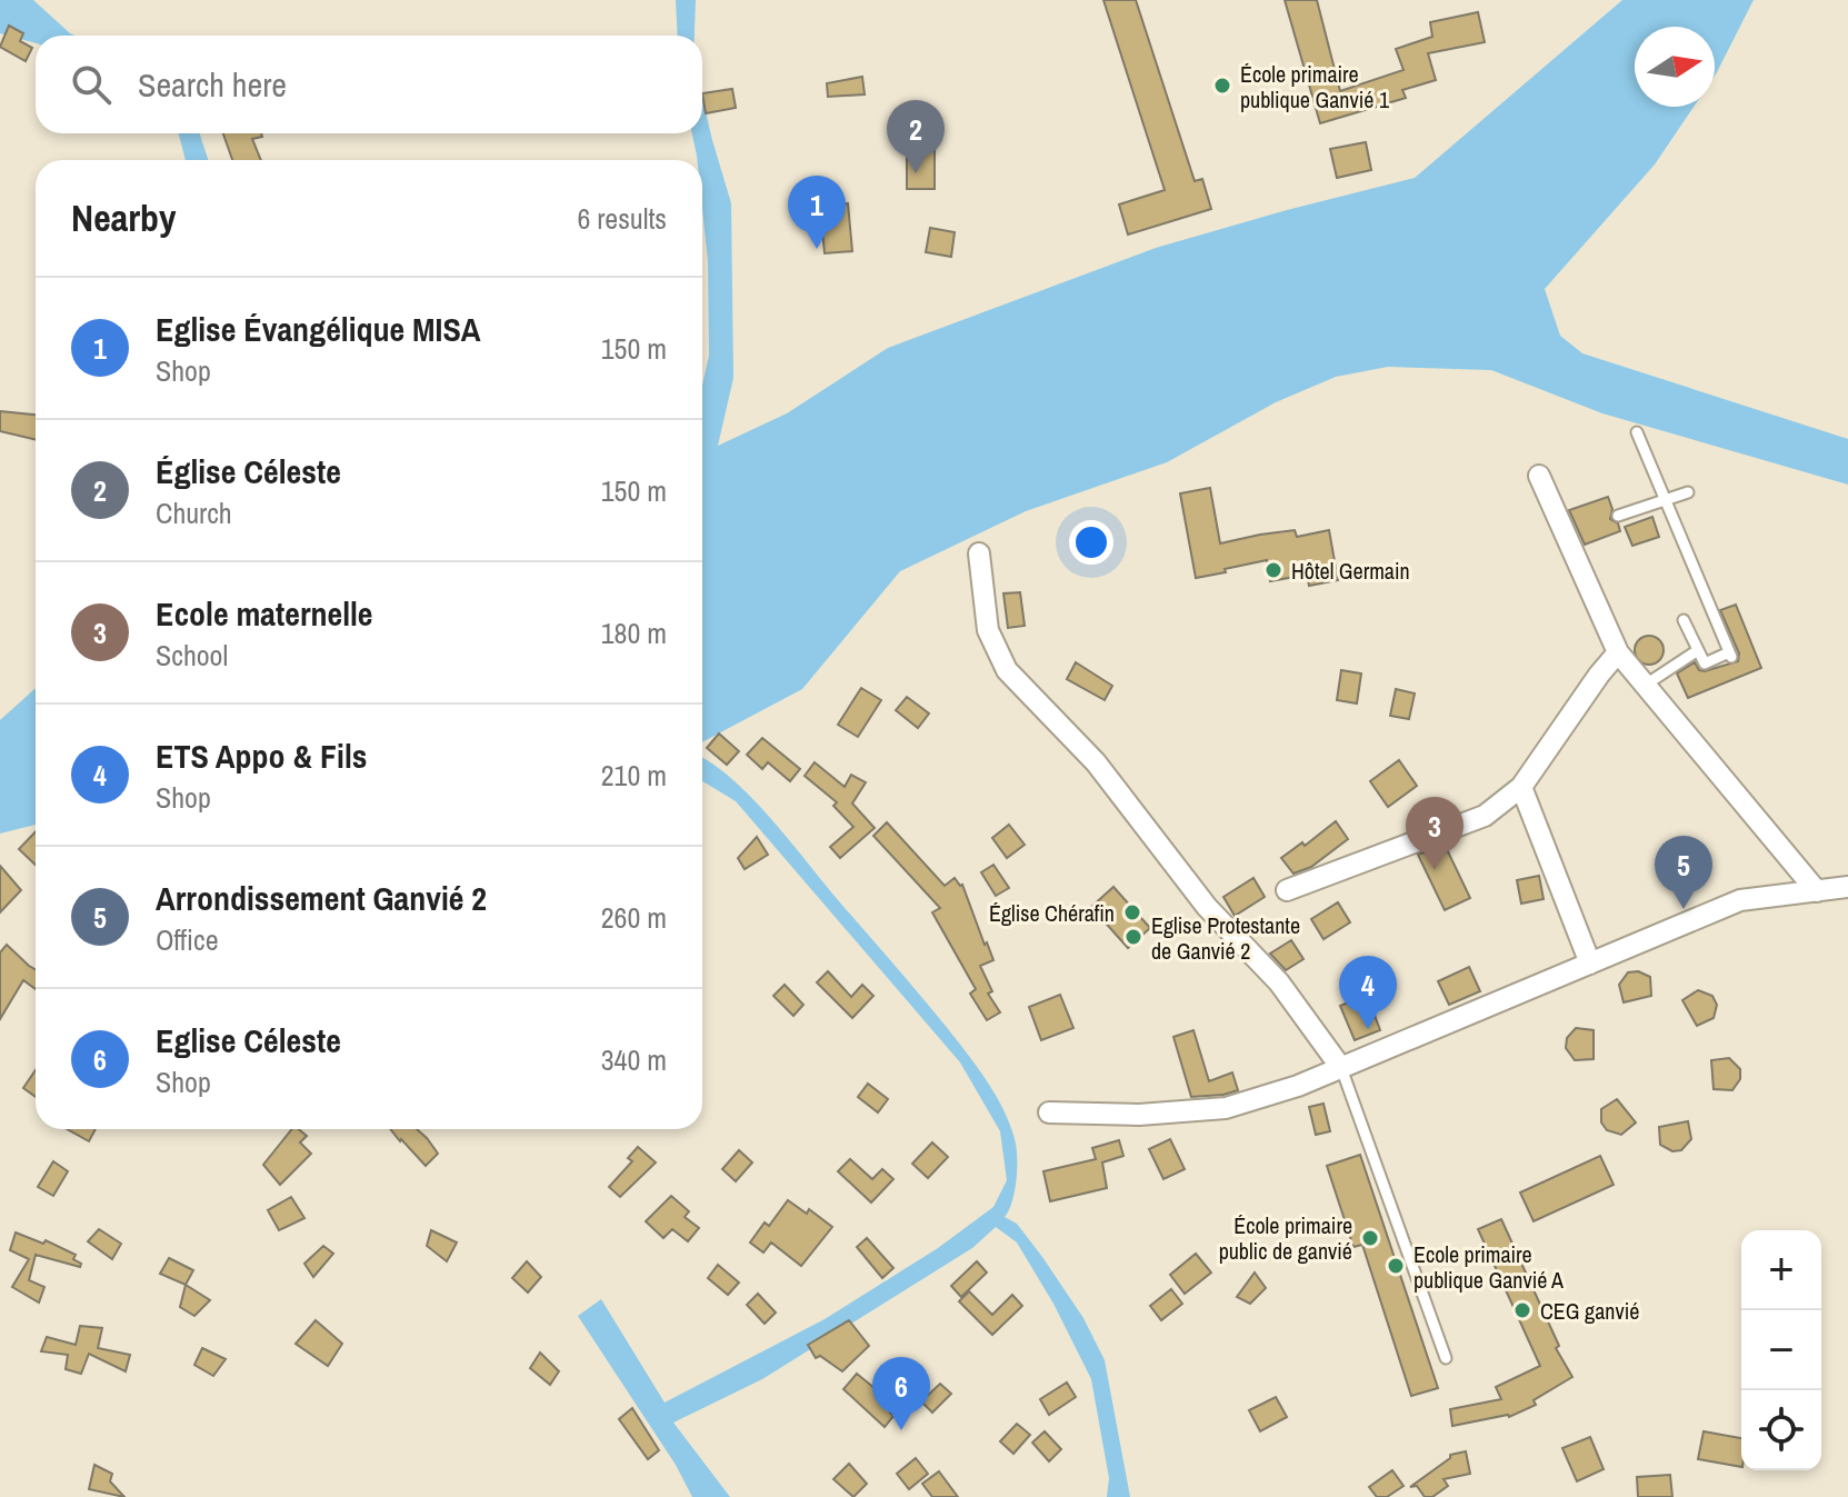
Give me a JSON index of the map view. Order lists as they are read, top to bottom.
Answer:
{
  "places": [
    "École primaire publique Ganvié 1",
    "Hôtel Germain",
    "Église Chérafin",
    "Eglise Protestante de Ganvié 2",
    "École primaire public de ganvié",
    "Ecole primaire publique Ganvié A",
    "CEG ganvié"
  ],
  "north": "right",
  "page": {
    "search": "Search here",
    "pins": [
      "2",
      "1",
      "3",
      "5",
      "4",
      "6"
    ],
    "heading": ["Nearby", "6 results"],
    "list": [
      {
        "mark": "1",
        "name": "Eglise Évangélique MISA",
        "note": "Shop",
        "value": "150 m"
      },
      {
        "mark": "2",
        "name": "Église Céleste",
        "note": "Church",
        "value": "150 m"
      },
      {
        "mark": "3",
        "name": "Ecole maternelle",
        "note": "School",
        "value": "180 m"
      },
      {
        "mark": "4",
        "name": "ETS Appo & Fils",
        "note": "Shop",
        "value": "210 m"
      },
      {
        "mark": "5",
        "name": "Arrondissement Ganvié 2",
        "note": "Office",
        "value": "260 m"
      },
      {
        "mark": "6",
        "name": "Eglise Céleste",
        "note": "Shop",
        "value": "340 m"
      }
    ],
    "map_buttons": ["+", "−"]
  }
}
